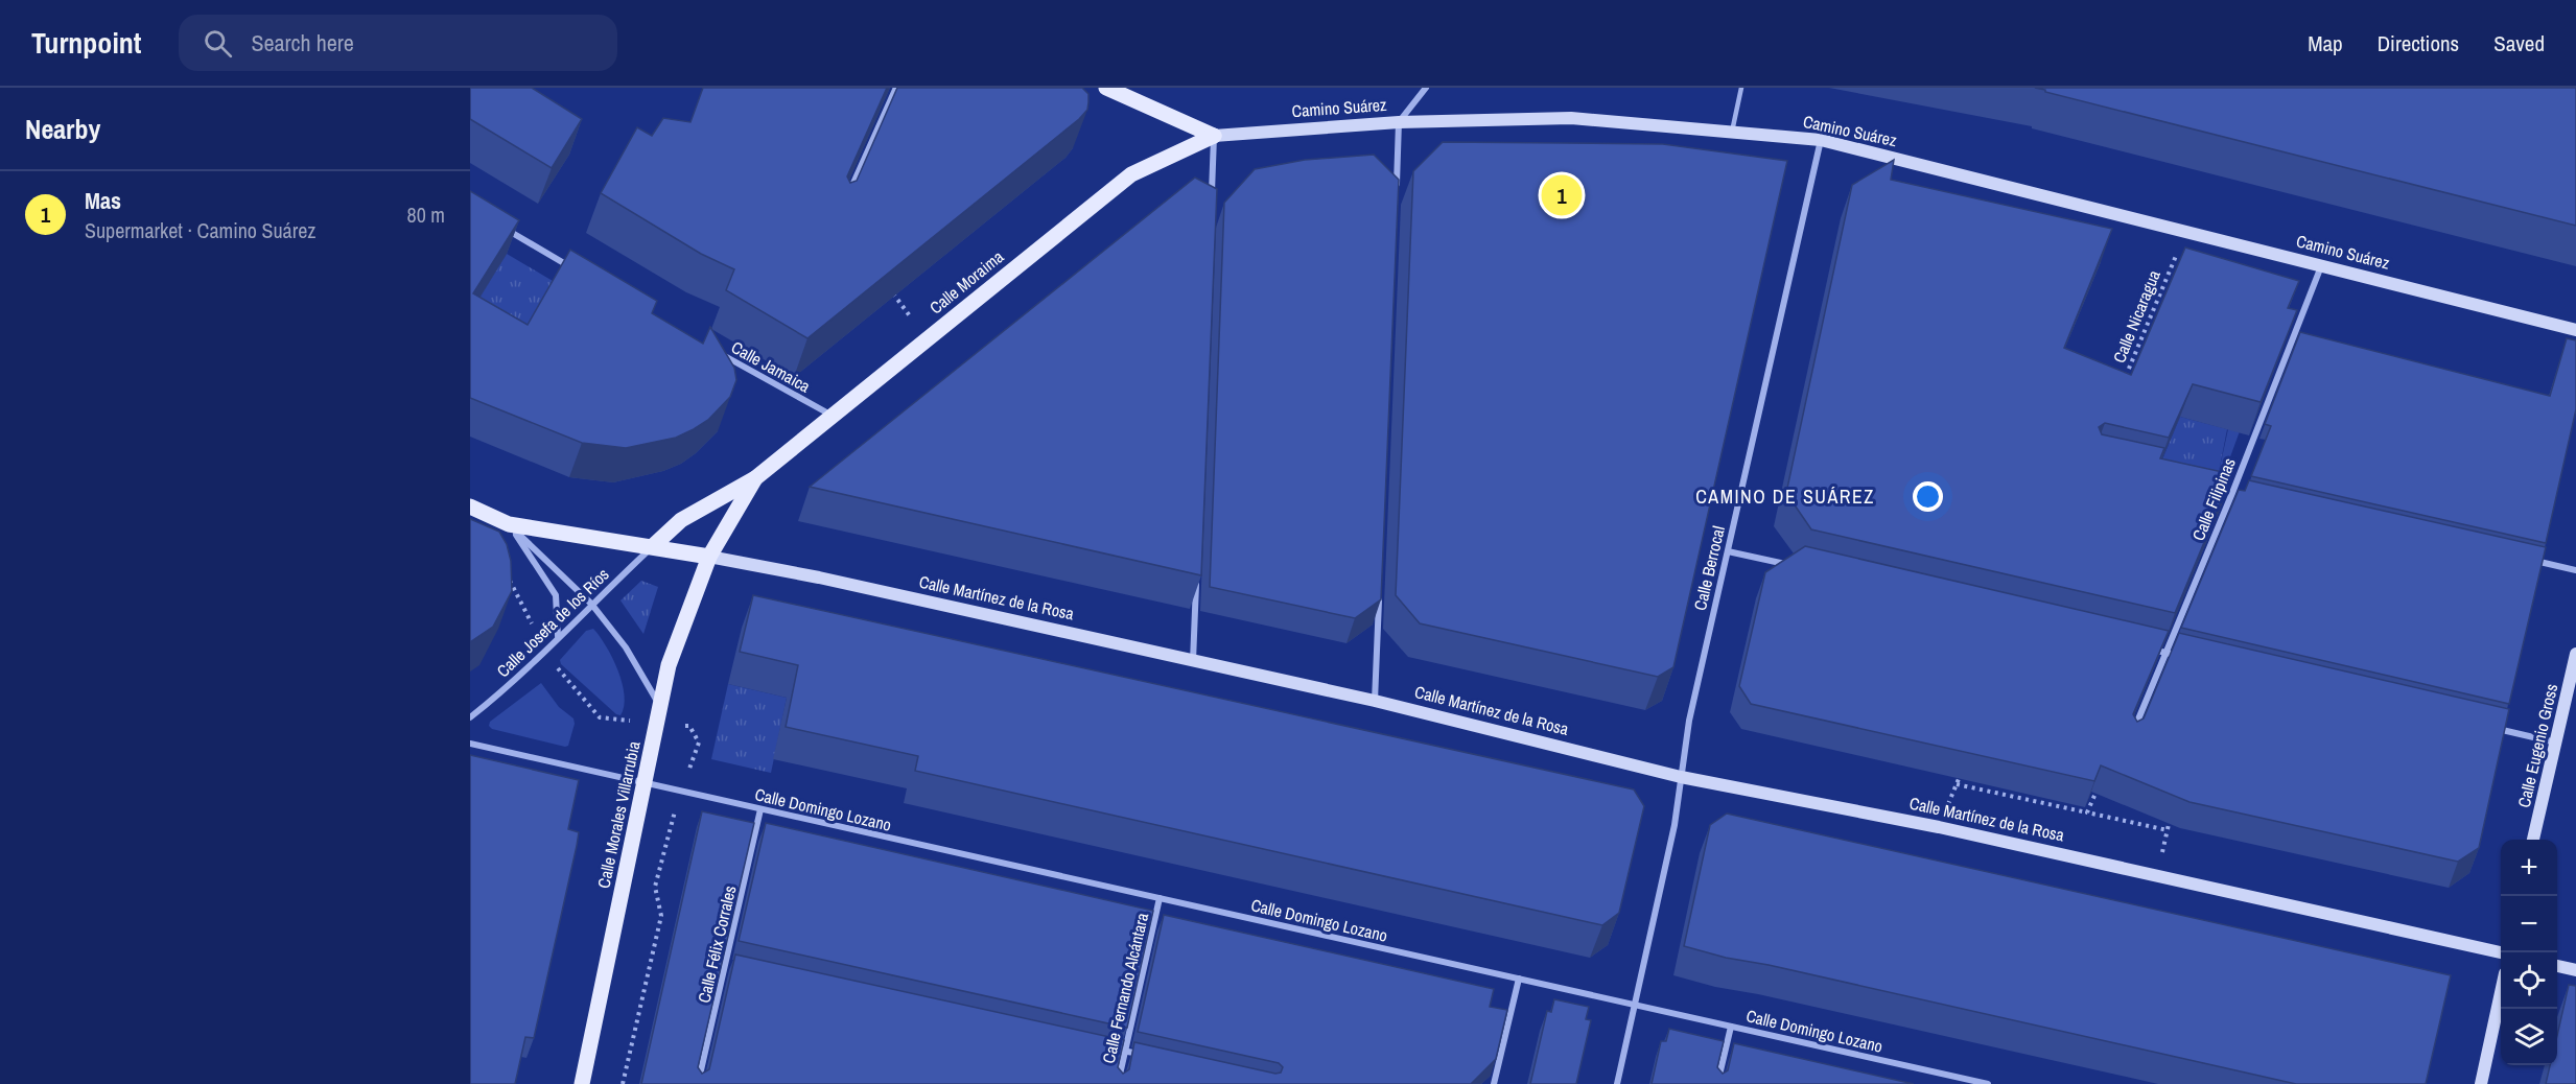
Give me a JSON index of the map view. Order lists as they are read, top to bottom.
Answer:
{
  "streets": {
    "main road": [
      "Camino Suárez",
      "Calle Moraima",
      "Calle Martínez de la Rosa",
      "Calle Eugenio Gross",
      "Calle Morales Villarrubia"
    ],
    "street": [
      "Calle Jamaica",
      "Calle Filipinas",
      "Calle Berrocal",
      "Calle Josefa de los Ríos",
      "Calle Domingo Lozano",
      "Calle Félix Corrales",
      "Calle Fernando Alcántara"
    ],
    "path": ["Calle Nicaragua"]
  },
  "crossings": [
    ["Camino Suárez", "Calle Moraima"],
    ["Camino Suárez", "Calle Nicaragua"],
    ["Camino Suárez", "Calle Filipinas"],
    ["Camino Suárez", "Calle Berrocal"],
    ["Calle Moraima", "Calle Jamaica"],
    ["Calle Moraima", "Calle Martínez de la Rosa"],
    ["Calle Moraima", "Calle Josefa de los Ríos"],
    ["Calle Moraima", "Calle Morales Villarrubia"],
    ["Calle Berrocal", "Calle Martínez de la Rosa"],
    ["Calle Berrocal", "Calle Domingo Lozano"],
    ["Calle Martínez de la Rosa", "Calle Josefa de los Ríos"],
    ["Calle Martínez de la Rosa", "Calle Morales Villarrubia"],
    ["Calle Domingo Lozano", "Calle Morales Villarrubia"],
    ["Calle Domingo Lozano", "Calle Félix Corrales"],
    ["Calle Domingo Lozano", "Calle Fernando Alcántara"]
  ],
  "districts": ["CAMINO DE SUÁREZ"],
  "page": {
    "header": "Turnpoint",
    "search": "Search here",
    "nav": ["Map", "Directions", "Saved"],
    "heading": "Nearby",
    "list": [
      {
        "mark": "1",
        "name": "Mas",
        "note": "Supermarket · Camino Suárez",
        "value": "80 m"
      }
    ],
    "pins": "1",
    "map_buttons": ["+", "−"]
  }
}
